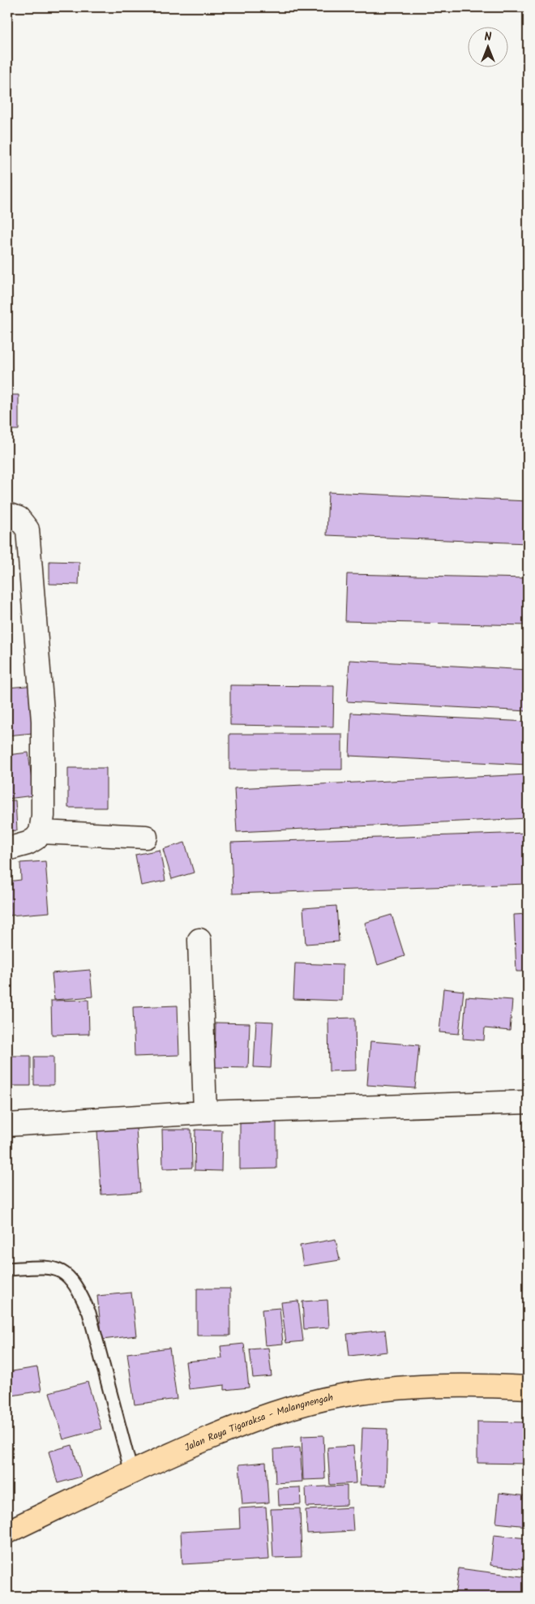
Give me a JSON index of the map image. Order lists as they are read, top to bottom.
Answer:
{
  "streets": {
    "main road": ["Jalan Raya Tigaraksa - Malangnengah"]
  },
  "north": "top"
}
